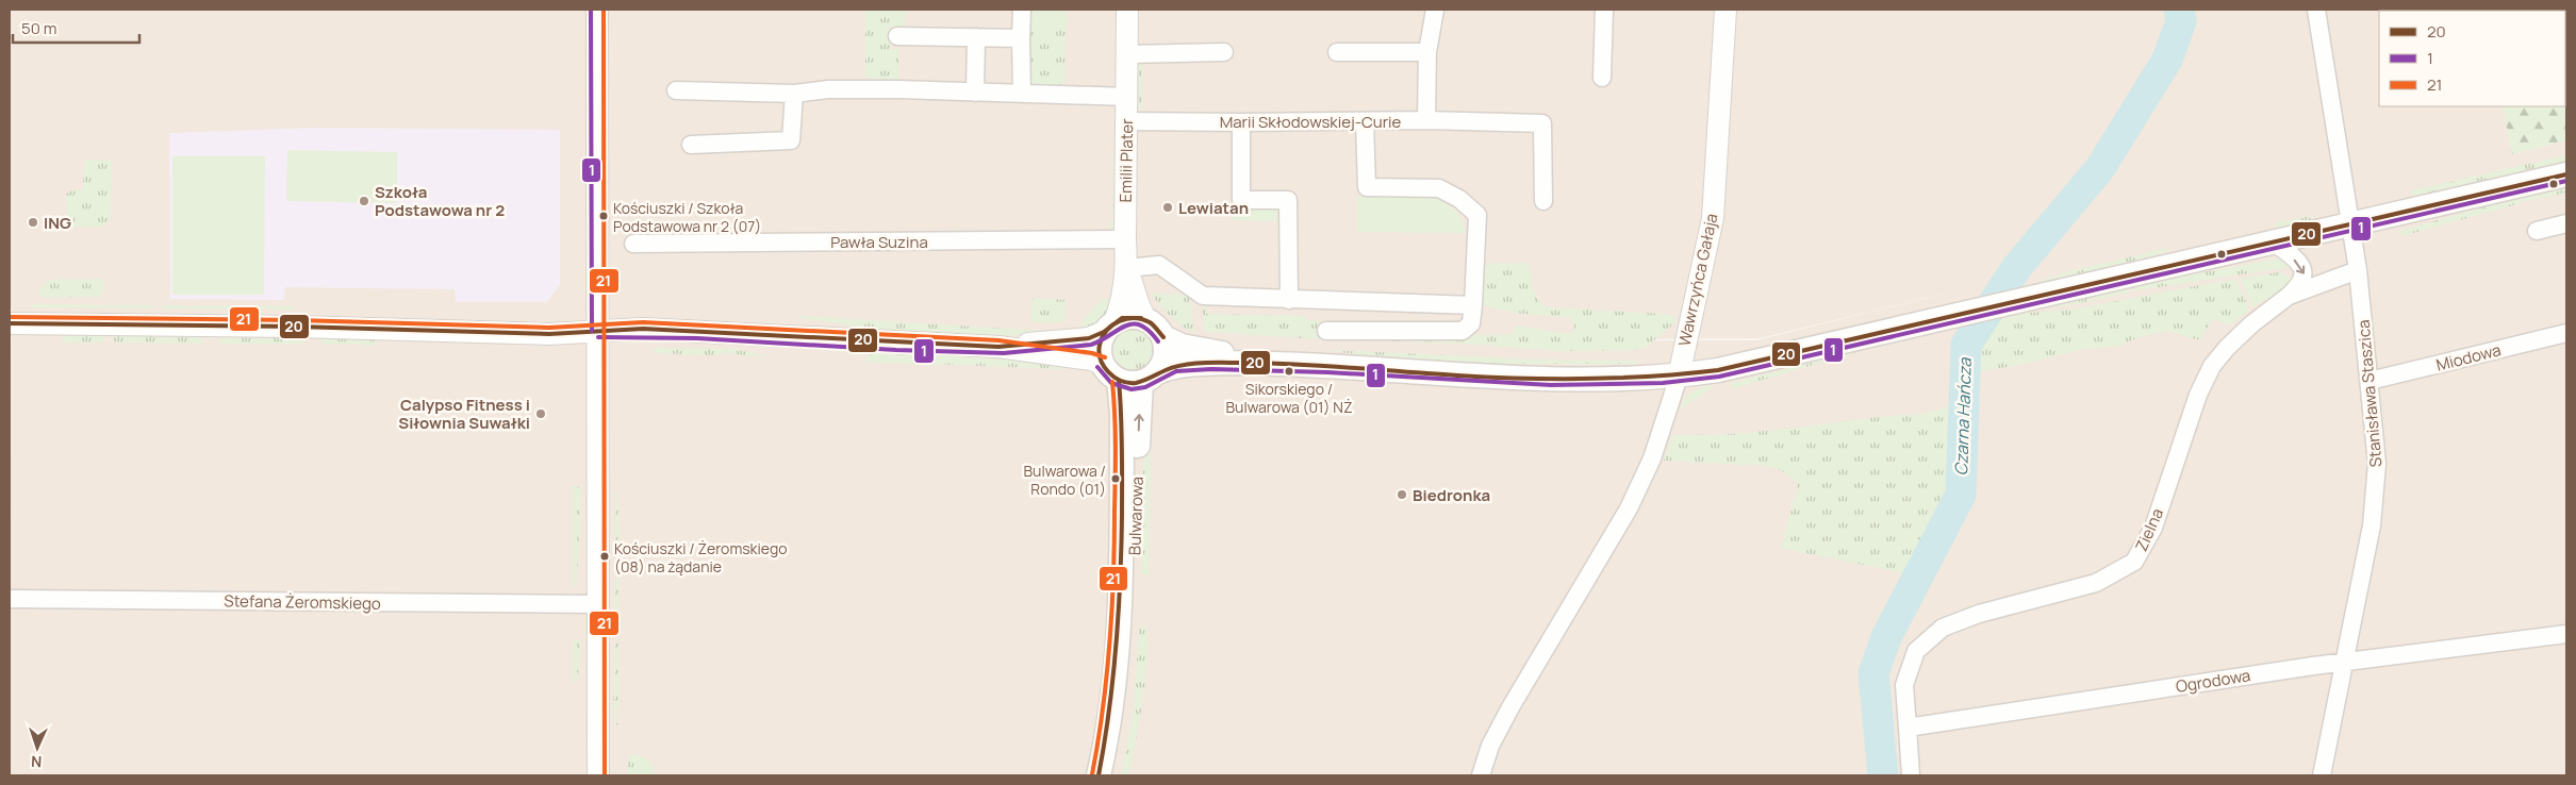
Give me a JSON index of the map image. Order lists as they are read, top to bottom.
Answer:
{
  "streets": {
    "main road": ["Bulwarowa"],
    "street": [
      "Marii Skłodowskiej-Curie",
      "Emilii Plater",
      "Pawła Suzina",
      "Wawrzyńca Gałaja",
      "Miodowa",
      "Stanisława Staszica",
      "Zielna",
      "Stefana Żeromskiego",
      "Ogrodowa"
    ]
  },
  "crossings": [
    ["Marii Skłodowskiej-Curie", "Emilii Plater"],
    ["Emilii Plater", "Pawła Suzina"],
    ["Emilii Plater", "Bulwarowa"],
    ["Miodowa", "Stanisława Staszica"],
    ["Stanisława Staszica", "Zielna"],
    ["Stanisława Staszica", "Ogrodowa"],
    ["Zielna", "Ogrodowa"]
  ],
  "water": ["Czarna Hańcza"],
  "places": [
    "Szkoła Podstawowa nr 2",
    "Lewiatan",
    "Kościuszki / Szkoła Podstawowa nr 2 (07)",
    "ING",
    "Sikorskiego / Bulwarowa (01) NŻ",
    "Calypso Fitness i Siłownia Suwałki",
    "Bulwarowa / Rondo (01)",
    "Biedronka",
    "Kościuszki / Żeromskiego (08) na żądanie"
  ],
  "lines": ["transit line 1", "transit line 21", "transit line 20"],
  "legend": ["20", "1", "21"],
  "scale_bar": "50 m",
  "north": "bottom"
}
